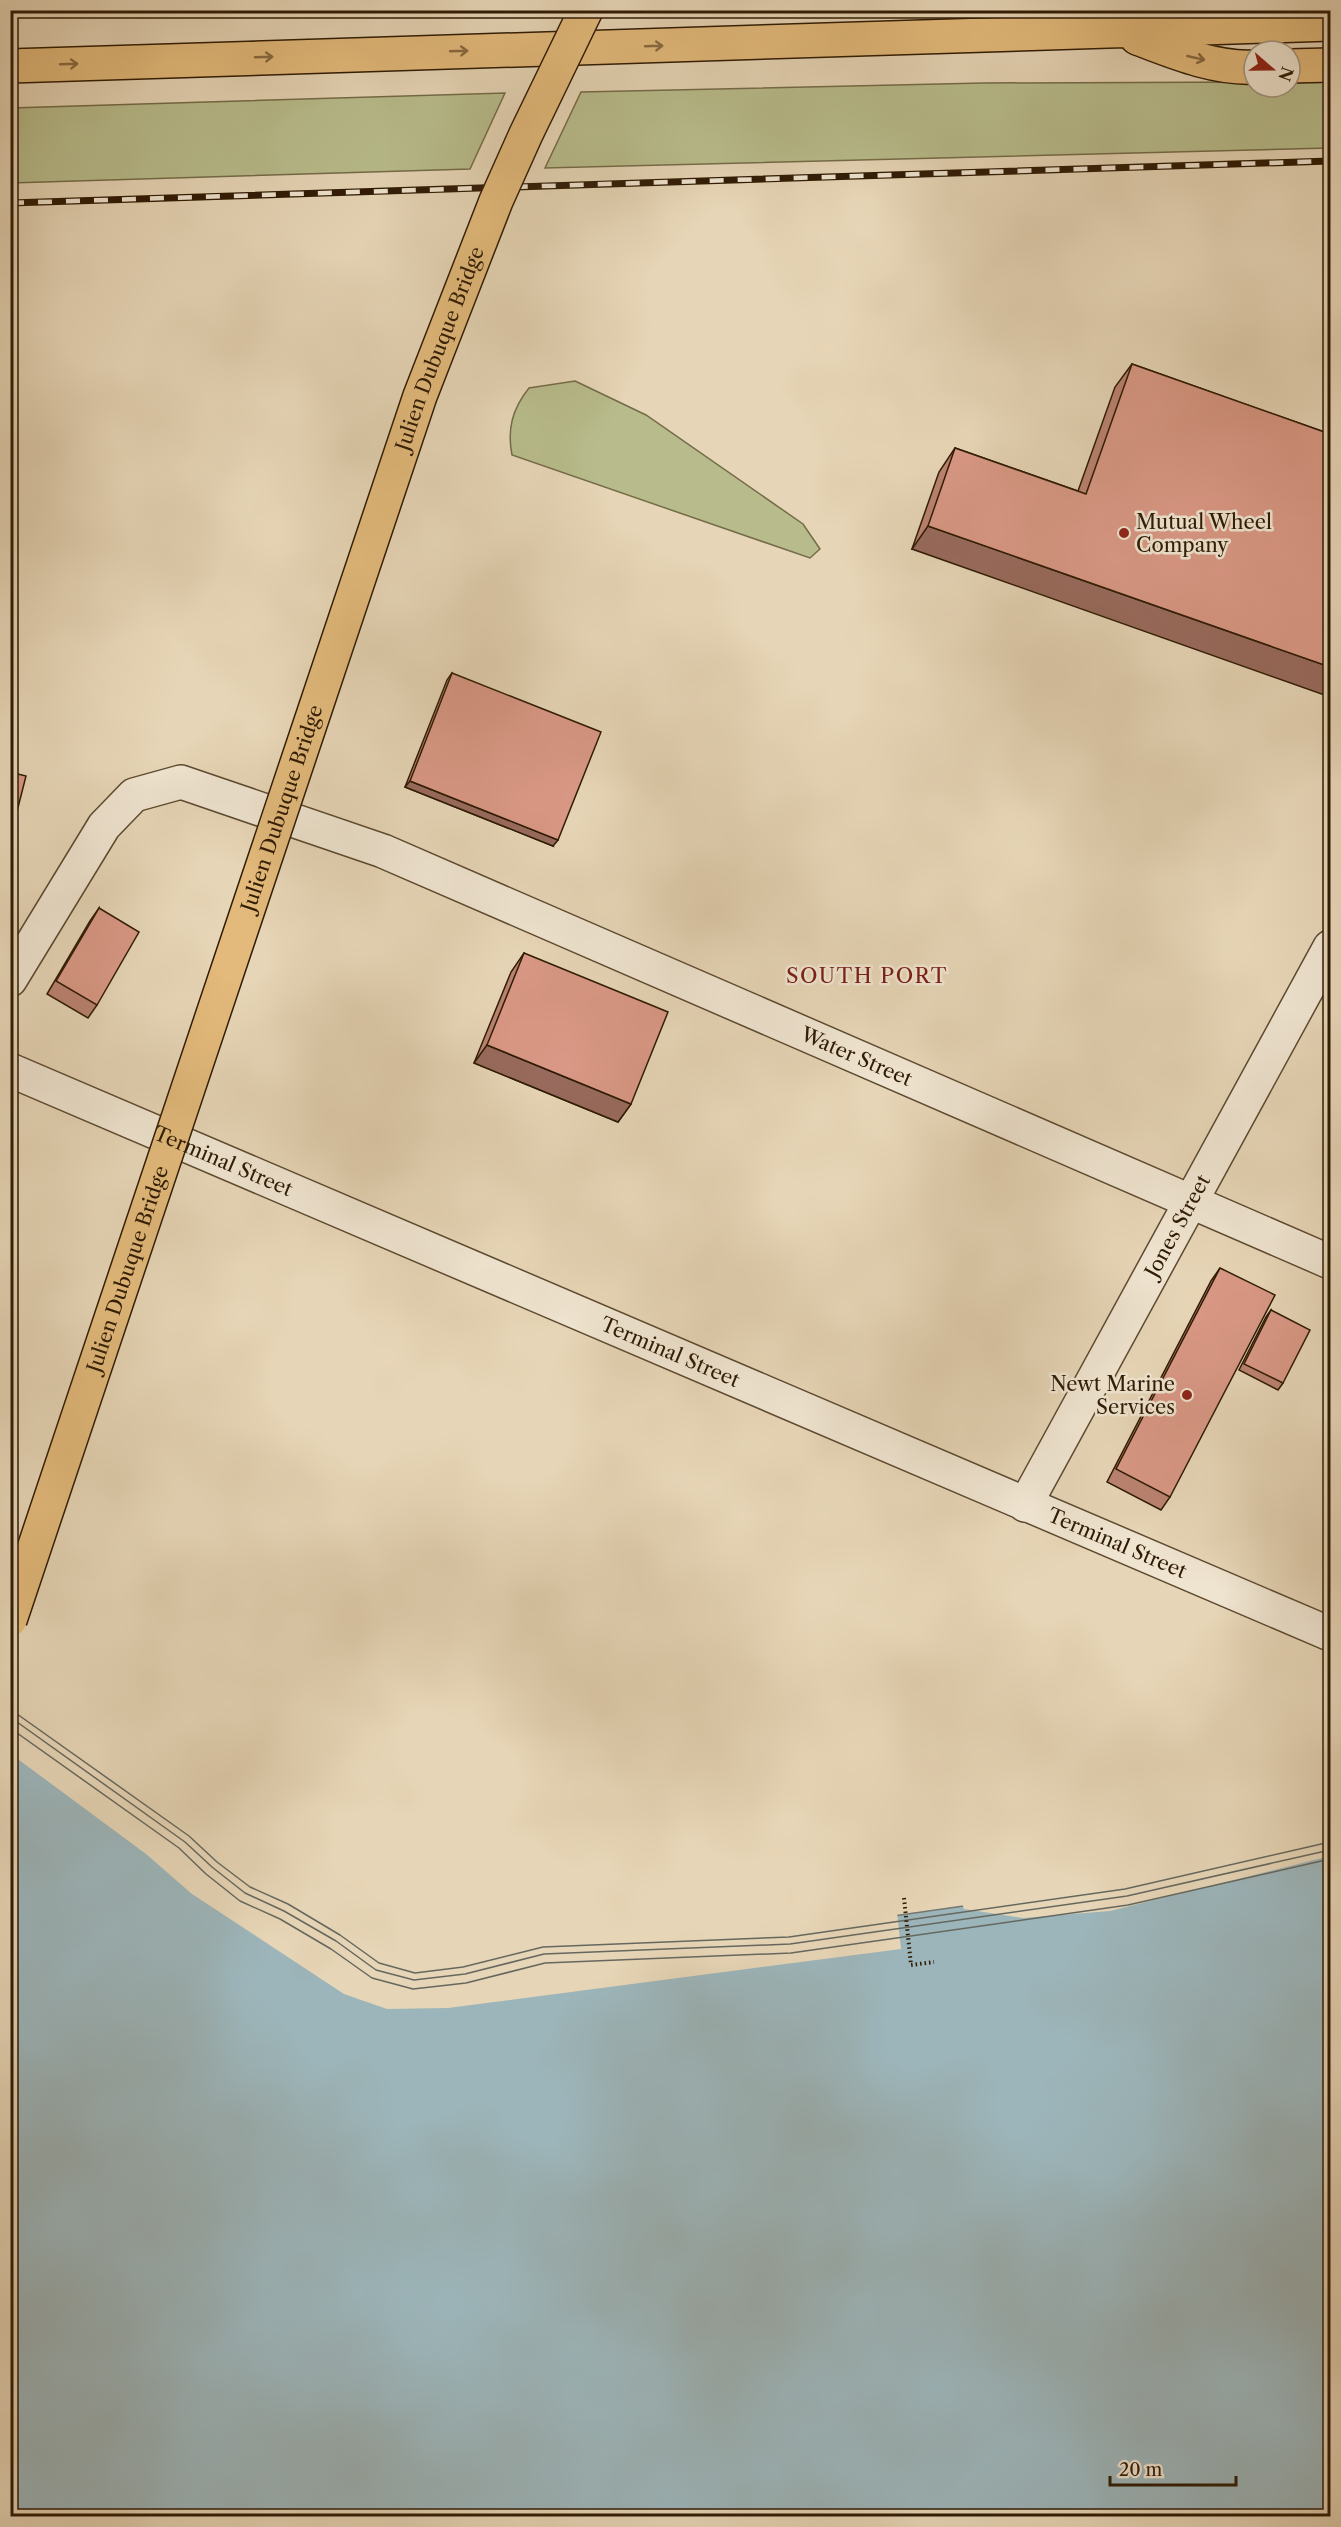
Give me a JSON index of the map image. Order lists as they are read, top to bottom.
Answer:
{
  "streets": {
    "highway": ["Julien Dubuque Bridge"],
    "street": ["Water Street", "Terminal Street", "Jones Street"]
  },
  "crossings": [
    ["Water Street", "Jones Street"],
    ["Terminal Street", "Jones Street"]
  ],
  "districts": ["SOUTH PORT"],
  "places": ["Mutual Wheel Company", "Newt Marine Services"],
  "scale_bar": "20 m",
  "north": "right"
}
